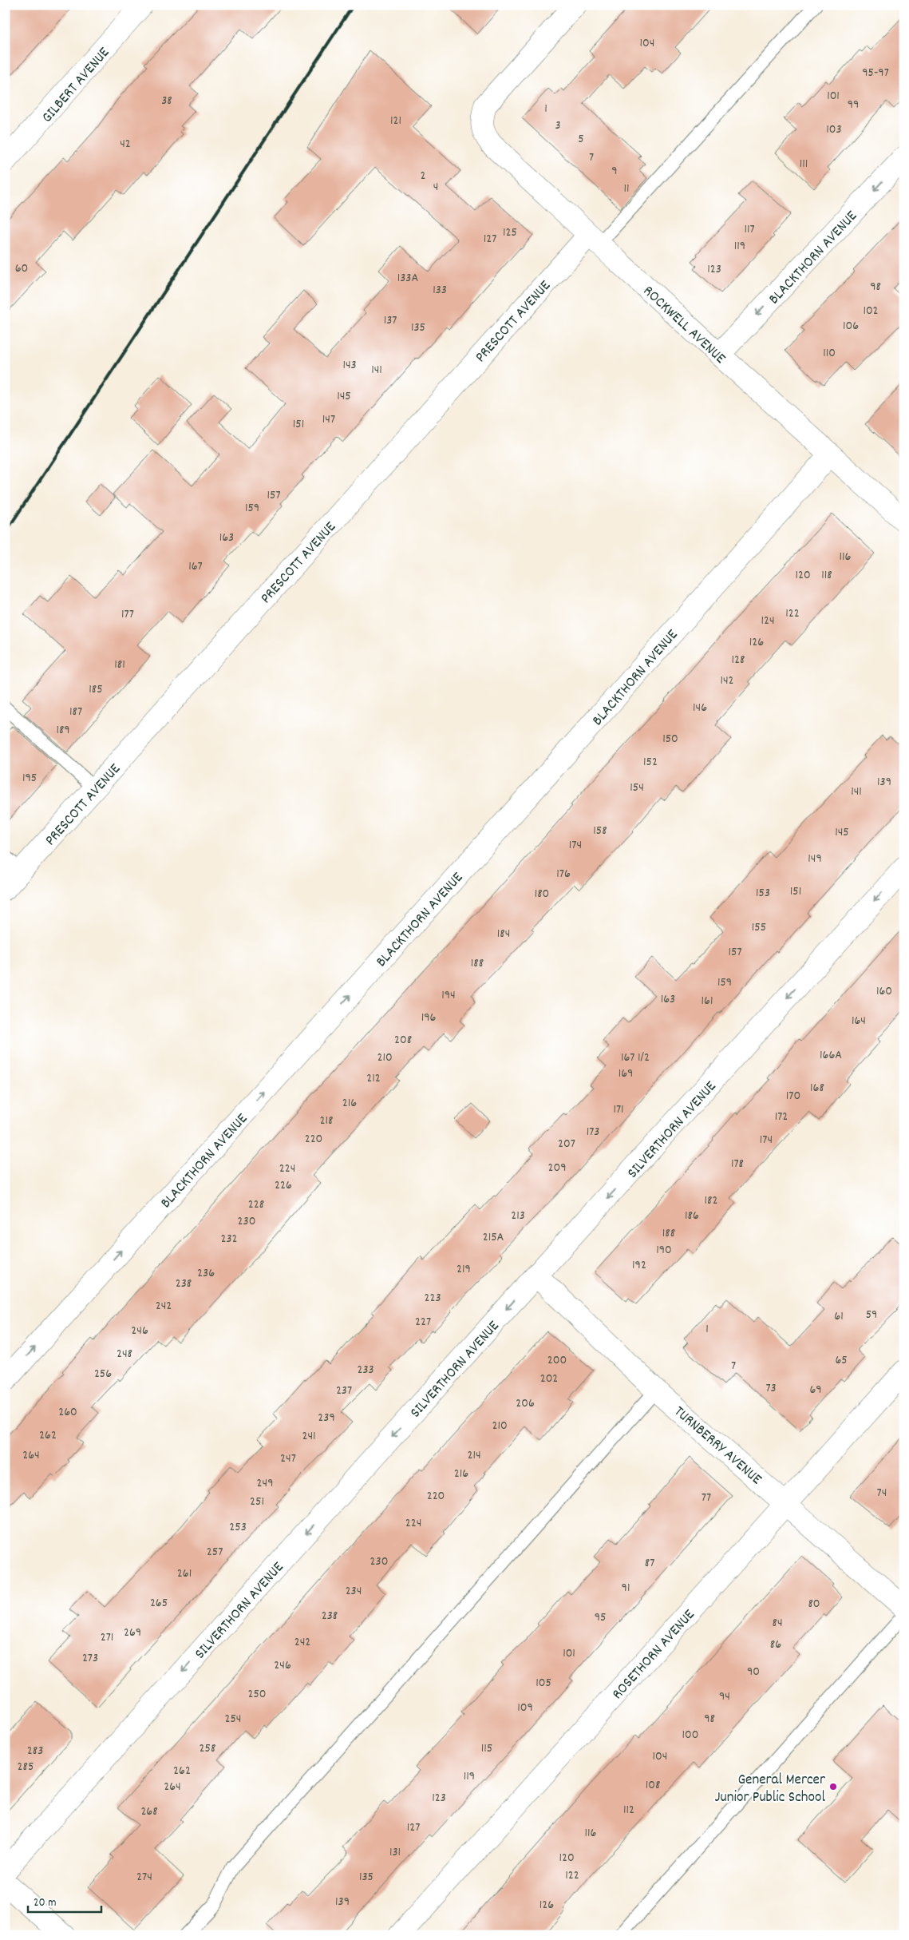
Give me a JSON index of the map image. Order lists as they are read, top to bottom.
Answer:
{
  "streets": {
    "street": [
      "GILBERT AVENUE",
      "BLACKTHORN AVENUE",
      "PRESCOTT AVENUE",
      "ROCKWELL AVENUE",
      "SILVERTHORN AVENUE",
      "TURNBERRY AVENUE",
      "ROSETHORN AVENUE"
    ]
  },
  "crossings": [
    ["BLACKTHORN AVENUE", "ROCKWELL AVENUE"],
    ["PRESCOTT AVENUE", "ROCKWELL AVENUE"],
    ["SILVERTHORN AVENUE", "TURNBERRY AVENUE"],
    ["TURNBERRY AVENUE", "ROSETHORN AVENUE"]
  ],
  "one_way": ["SILVERTHORN AVENUE"],
  "places": ["General Mercer Junior Public School"],
  "house_numbers": [
    "104",
    "95-97",
    "101",
    "38",
    "99",
    "1",
    "121",
    "3",
    "103",
    "5",
    "42",
    "7",
    "111",
    "9",
    "2",
    "4",
    "11",
    "117",
    "125",
    "127",
    "119",
    "60",
    "123",
    "133A",
    "98",
    "133",
    "102",
    "137",
    "106",
    "135",
    "110",
    "143",
    "141",
    "145",
    "147",
    "151",
    "157",
    "159",
    "163",
    "116",
    "167",
    "120",
    "118",
    "122",
    "177",
    "124",
    "126",
    "128",
    "181",
    "142",
    "185",
    "146",
    "187",
    "189",
    "150",
    "152",
    "195",
    "139",
    "154",
    "141",
    "158",
    "145",
    "174",
    "149",
    "176",
    "151",
    "153",
    "180",
    "155",
    "184",
    "157",
    "188",
    "159",
    "160",
    "194",
    "163",
    "161",
    "196",
    "164",
    "208",
    "166A",
    "210",
    "167 1/2",
    "169",
    "212",
    "168",
    "170",
    "216",
    "171",
    "172",
    "218",
    "173",
    "220",
    "174",
    "207",
    "178",
    "209",
    "224",
    "226",
    "182",
    "228",
    "213",
    "186",
    "230",
    "188",
    "215A",
    "232",
    "190",
    "192",
    "219",
    "236",
    "238",
    "223",
    "242",
    "59",
    "61",
    "227",
    "1",
    "246",
    "248",
    "200",
    "65",
    "7",
    "233",
    "256",
    "202",
    "73",
    "69",
    "237",
    "206",
    "260",
    "239",
    "210",
    "262",
    "241",
    "264",
    "214",
    "247",
    "216",
    "249",
    "74",
    "220",
    "77",
    "251",
    "224",
    "253",
    "257",
    "230",
    "87",
    "261",
    "91",
    "234",
    "265",
    "80",
    "238",
    "95",
    "84",
    "269",
    "271",
    "242",
    "86",
    "101",
    "273",
    "246",
    "90",
    "105",
    "250",
    "94",
    "109",
    "254",
    "98",
    "100",
    "258",
    "115",
    "283",
    "104",
    "285",
    "262",
    "119",
    "108",
    "264",
    "123",
    "112",
    "268",
    "127",
    "116",
    "131",
    "120",
    "122",
    "274",
    "135",
    "139",
    "126"
  ],
  "scale_bar": "20 m"
}
